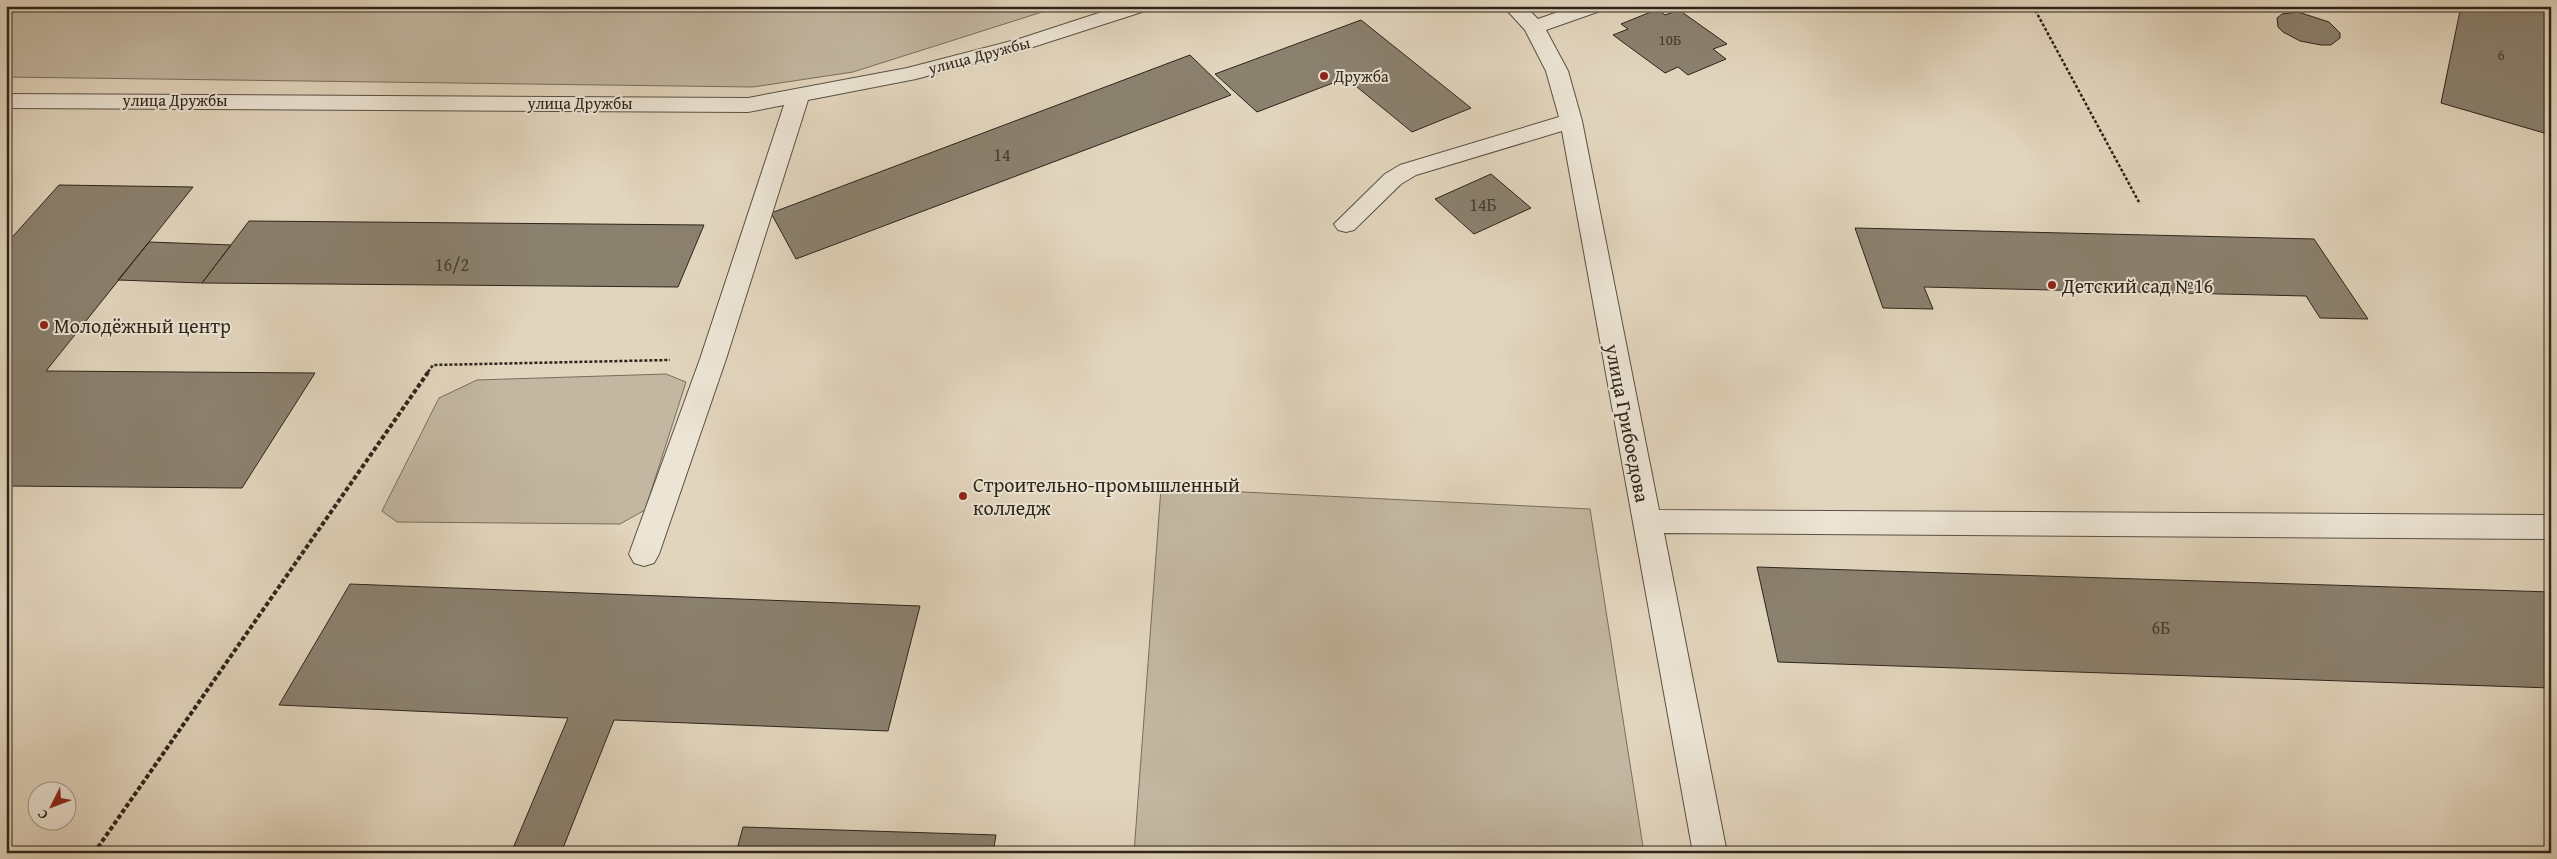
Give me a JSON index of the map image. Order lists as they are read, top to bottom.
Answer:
{
  "streets": {
    "street": ["улица Дружбы", "улица Грибоедова"]
  },
  "places": [
    "Дружба",
    "Детский сад №16",
    "Молодёжный центр",
    "Строительно-промышленный колледж"
  ],
  "house_numbers": [
    "10Б",
    "6",
    "14",
    "14Б",
    "16/2",
    "6Б"
  ],
  "north": "bottom left"
}
